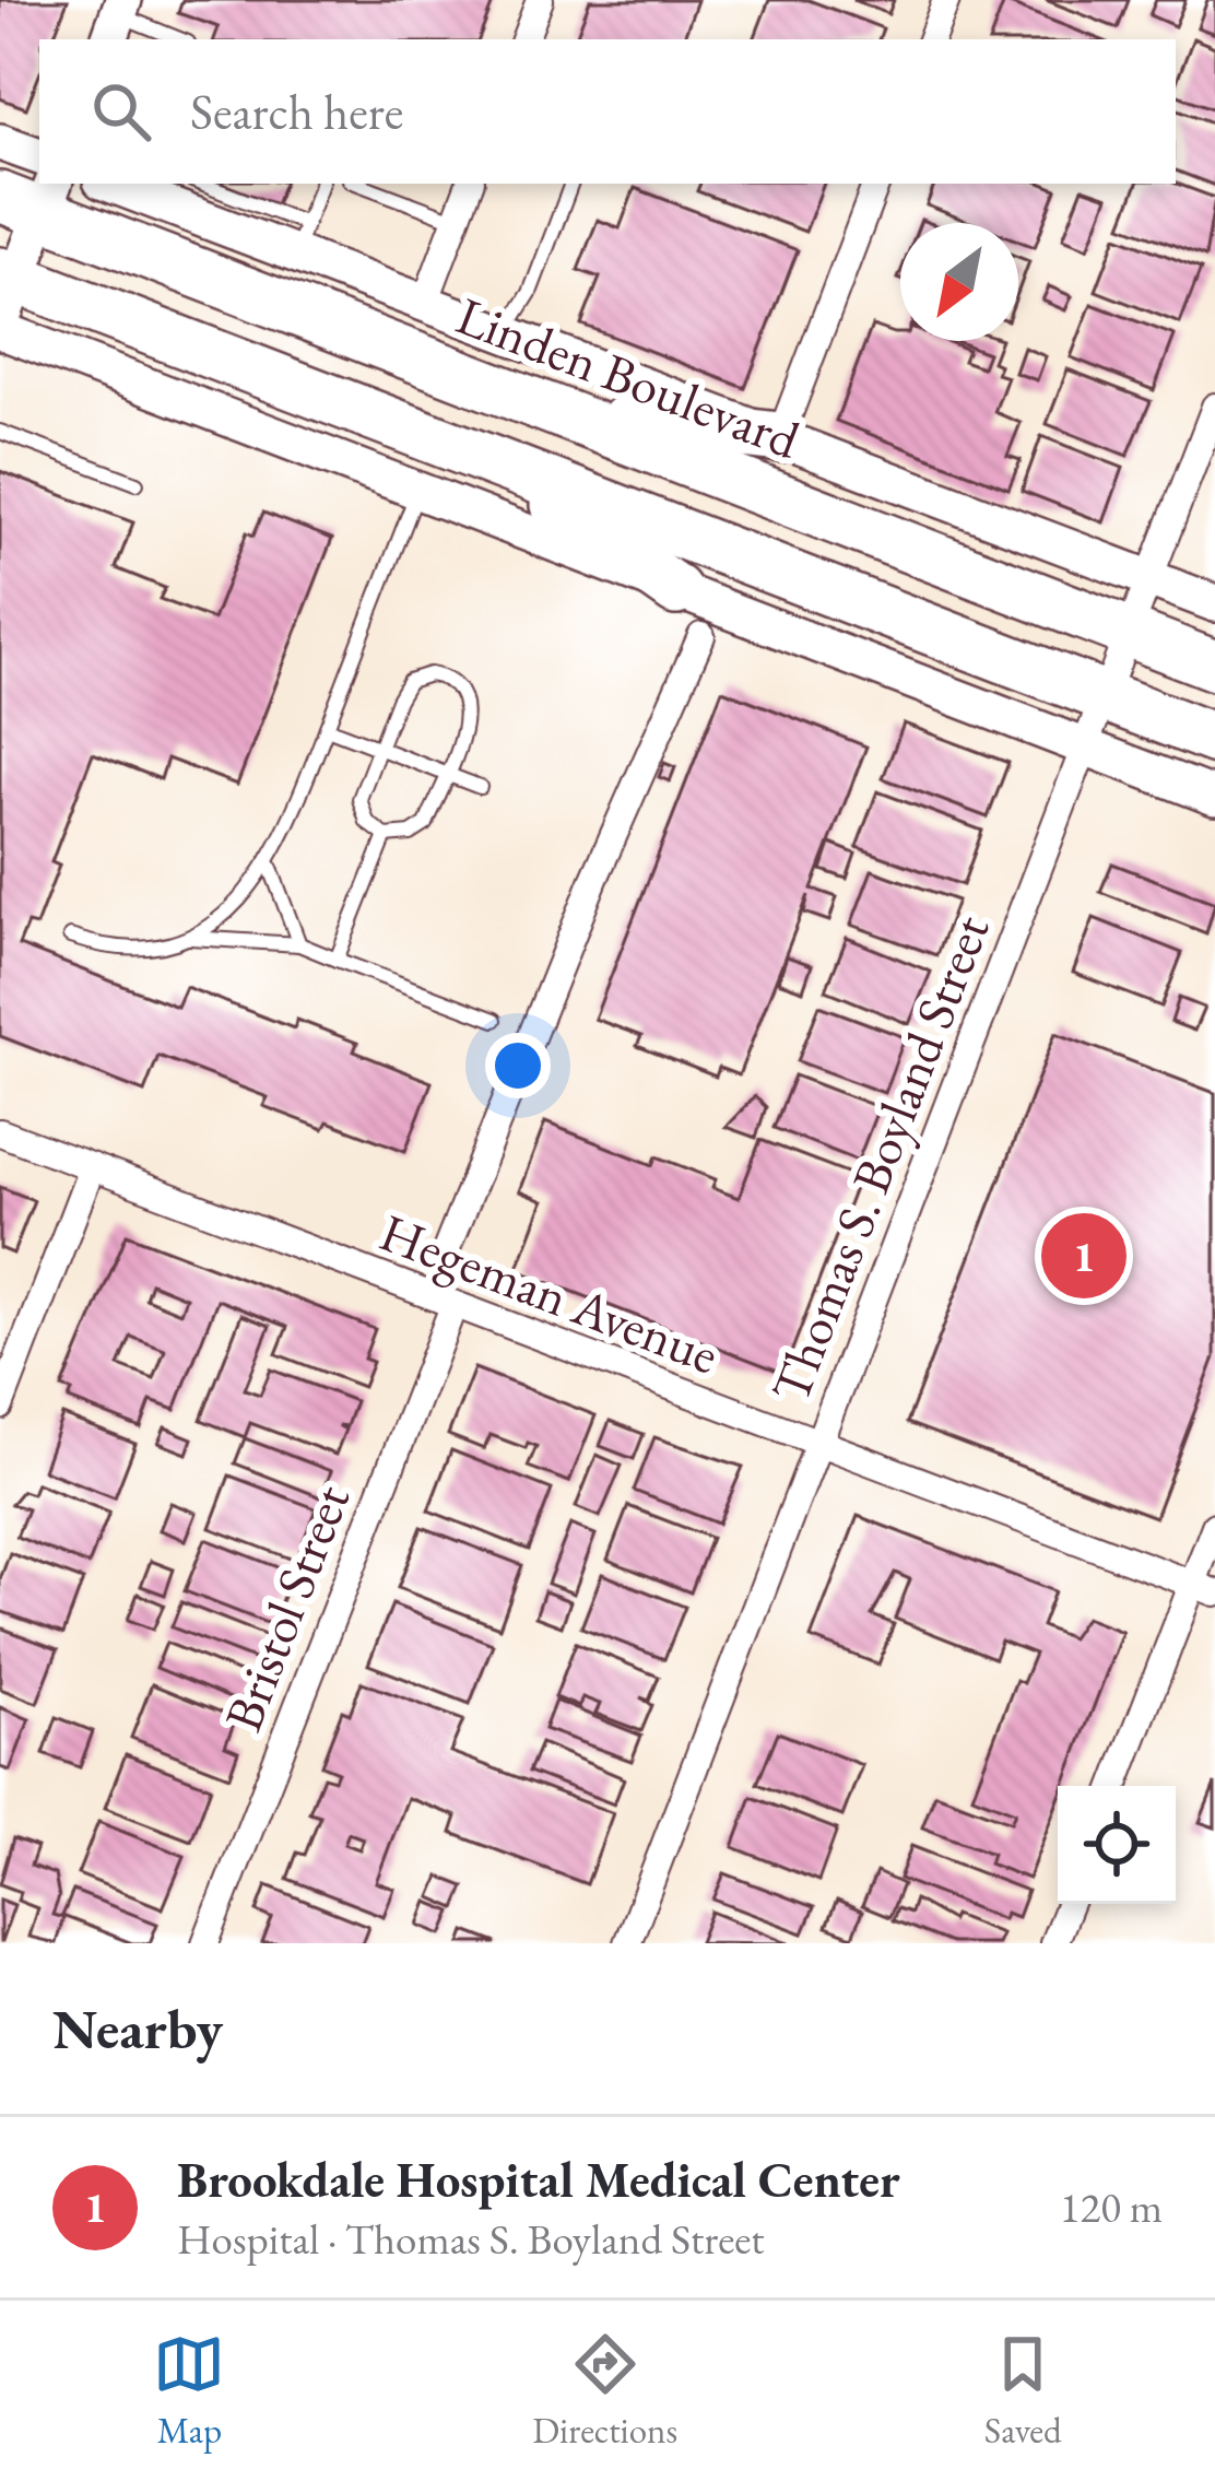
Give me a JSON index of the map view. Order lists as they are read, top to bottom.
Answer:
{
  "streets": {
    "highway": ["Linden Boulevard"],
    "street": ["Thomas S. Boyland Street", "Hegeman Avenue", "Bristol Street"]
  },
  "crossings": [
    ["Linden Boulevard", "Thomas S. Boyland Street"],
    ["Thomas S. Boyland Street", "Hegeman Avenue"],
    ["Hegeman Avenue", "Bristol Street"]
  ],
  "north": "bottom left",
  "page": {
    "search": "Search here",
    "pins": "1",
    "heading": "Nearby",
    "list": [
      {
        "mark": "1",
        "name": "Brookdale Hospital Medical Center",
        "note": "Hospital · Thomas S. Boyland Street",
        "value": "120 m"
      }
    ],
    "nav": ["Map", "Directions", "Saved"]
  }
}
